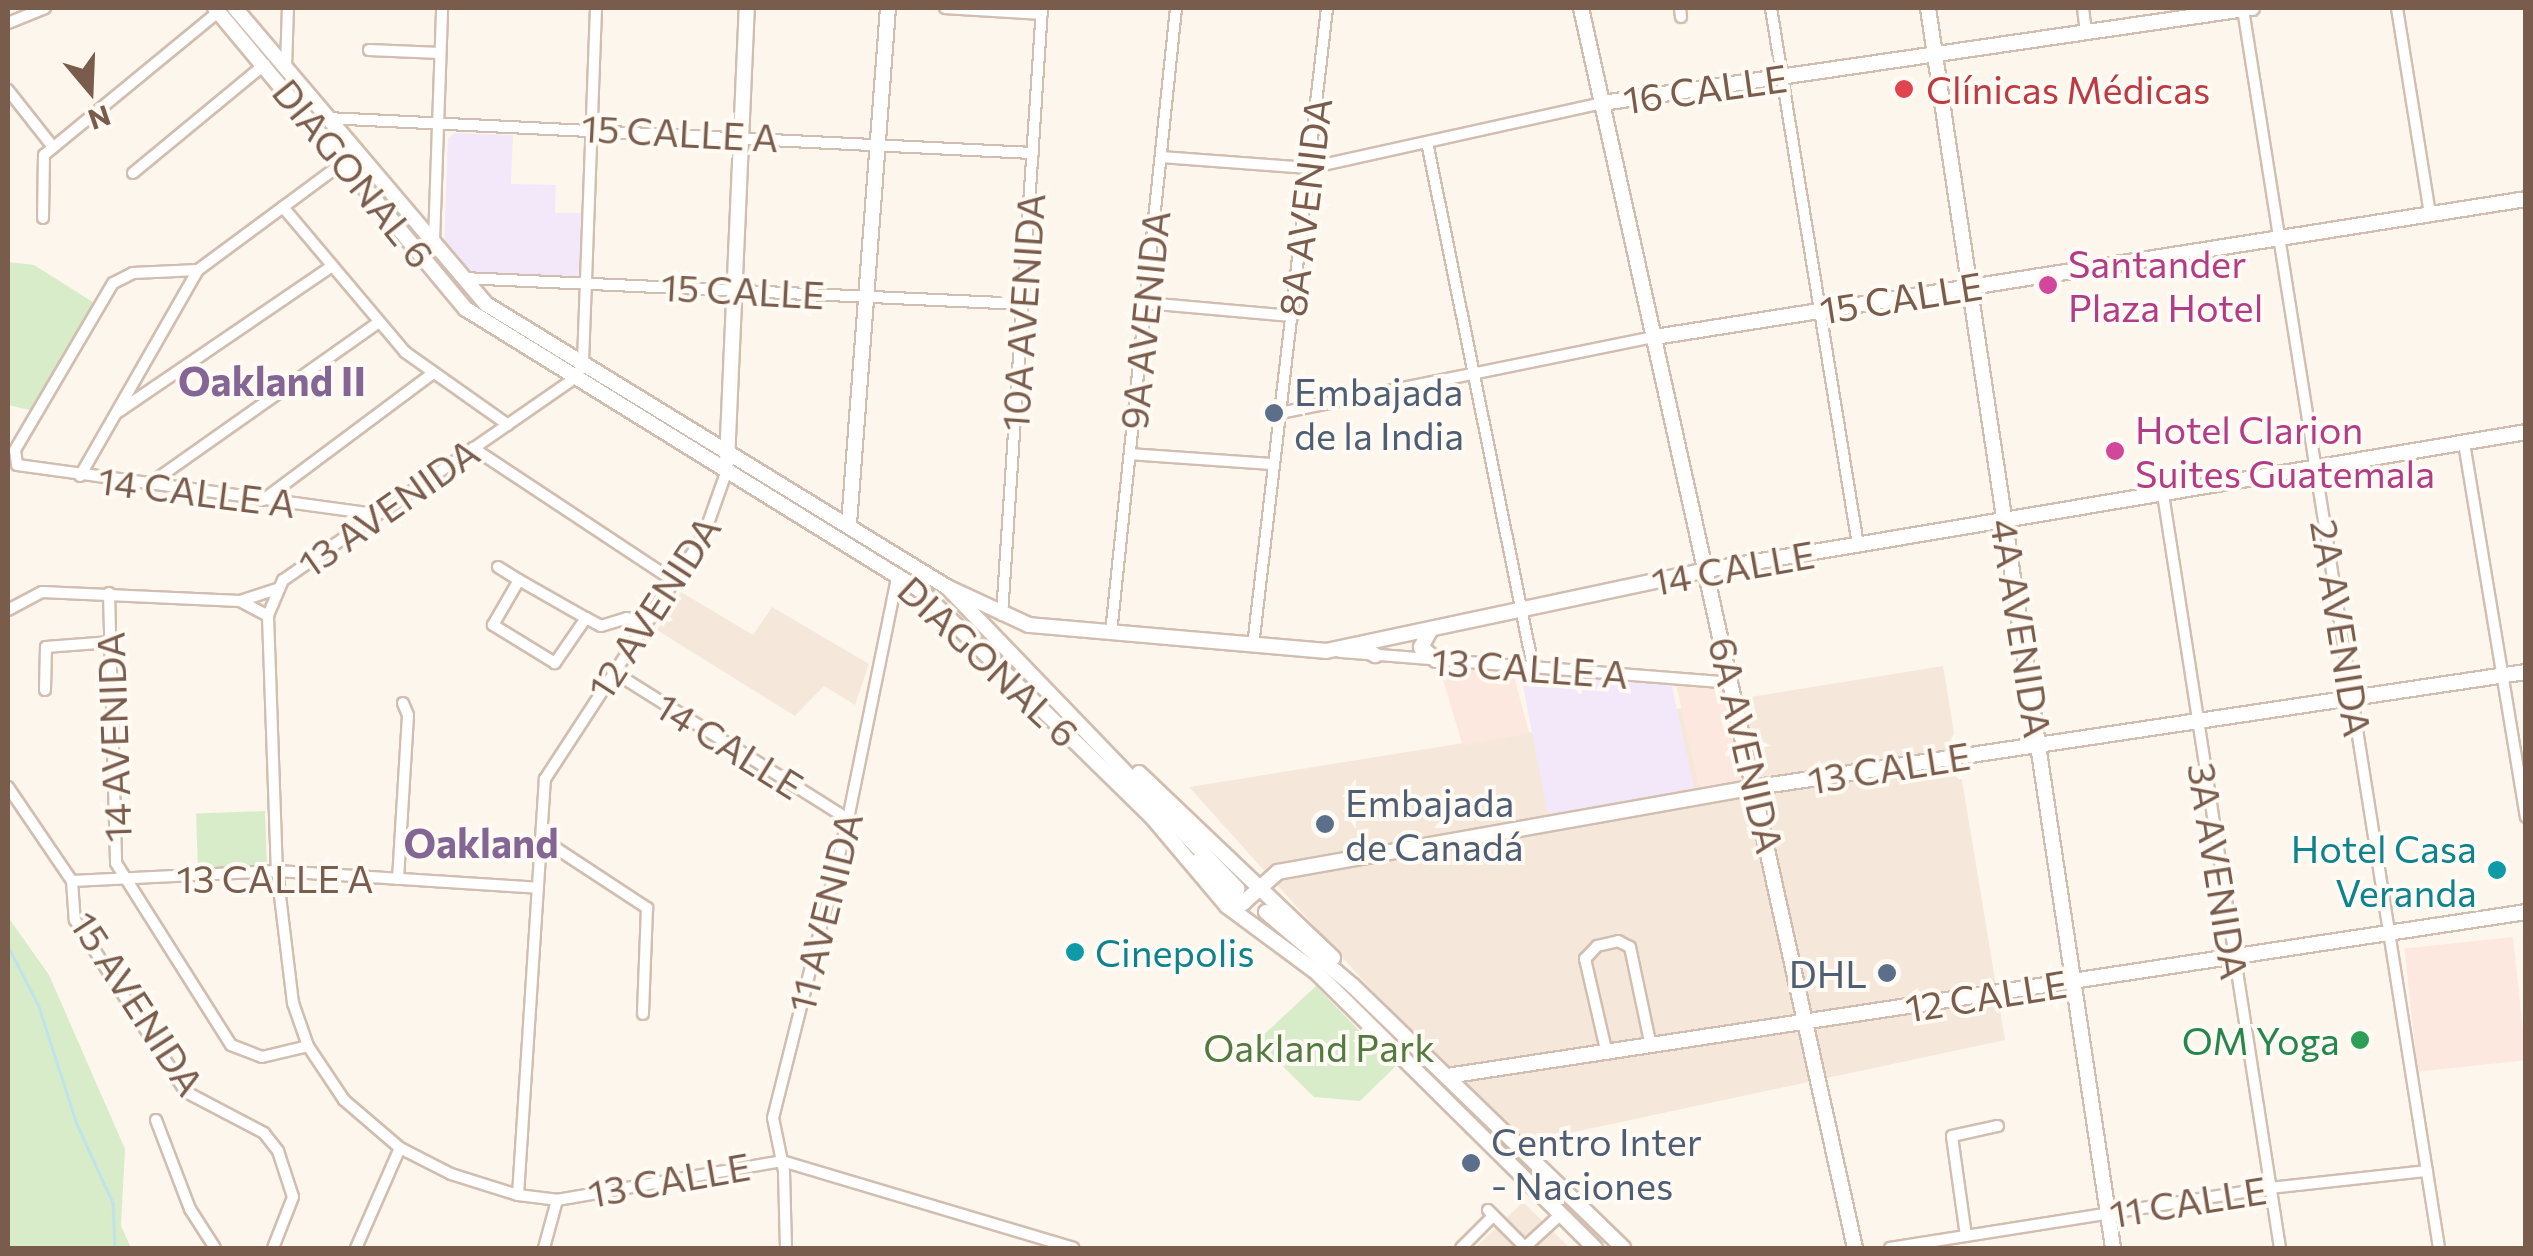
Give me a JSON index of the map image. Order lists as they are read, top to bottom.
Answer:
{
  "streets": {
    "street": [
      "16 CALLE",
      "15 CALLE A",
      "DIAGONAL 6",
      "8A AVENIDA",
      "15 CALLE",
      "10A AVENIDA",
      "9A AVENIDA",
      "14 CALLE A",
      "13 AVENIDA",
      "14 CALLE",
      "12 AVENIDA",
      "4A AVENIDA",
      "2A AVENIDA",
      "13 CALLE A",
      "14 AVENIDA",
      "6A AVENIDA",
      "13 CALLE",
      "3A AVENIDA",
      "11 AVENIDA",
      "12 CALLE",
      "15 AVENIDA",
      "11 CALLE"
    ]
  },
  "crossings": [
    ["16 CALLE", "8A AVENIDA"],
    ["16 CALLE", "9A AVENIDA"],
    ["16 CALLE", "4A AVENIDA"],
    ["16 CALLE", "2A AVENIDA"],
    ["16 CALLE", "6A AVENIDA"],
    ["15 CALLE A", "DIAGONAL 6"],
    ["15 CALLE A", "10A AVENIDA"],
    ["15 CALLE A", "12 AVENIDA"],
    ["DIAGONAL 6", "15 CALLE"],
    ["DIAGONAL 6", "13 AVENIDA"],
    ["DIAGONAL 6", "14 CALLE"],
    ["DIAGONAL 6", "12 AVENIDA"],
    ["DIAGONAL 6", "13 CALLE"],
    ["DIAGONAL 6", "11 AVENIDA"],
    ["DIAGONAL 6", "12 CALLE"],
    ["8A AVENIDA", "15 CALLE"],
    ["8A AVENIDA", "14 CALLE"],
    ["15 CALLE", "10A AVENIDA"],
    ["15 CALLE", "12 AVENIDA"],
    ["15 CALLE", "4A AVENIDA"],
    ["15 CALLE", "2A AVENIDA"],
    ["15 CALLE", "6A AVENIDA"],
    ["10A AVENIDA", "14 CALLE"],
    ["9A AVENIDA", "14 CALLE"],
    ["14 CALLE A", "13 AVENIDA"],
    ["13 AVENIDA", "13 CALLE A"],
    ["13 AVENIDA", "14 AVENIDA"],
    ["13 AVENIDA", "13 CALLE"],
    ["14 CALLE", "12 AVENIDA"],
    ["14 CALLE", "4A AVENIDA"],
    ["14 CALLE", "2A AVENIDA"],
    ["14 CALLE", "13 CALLE A"],
    ["14 CALLE", "6A AVENIDA"],
    ["14 CALLE", "3A AVENIDA"],
    ["14 CALLE", "11 AVENIDA"],
    ["12 AVENIDA", "13 CALLE A"],
    ["12 AVENIDA", "13 CALLE"],
    ["4A AVENIDA", "13 CALLE"],
    ["4A AVENIDA", "12 CALLE"],
    ["4A AVENIDA", "11 CALLE"],
    ["2A AVENIDA", "13 CALLE"],
    ["2A AVENIDA", "12 CALLE"],
    ["2A AVENIDA", "11 CALLE"],
    ["13 CALLE A", "14 AVENIDA"],
    ["13 CALLE A", "6A AVENIDA"],
    ["13 CALLE A", "15 AVENIDA"],
    ["14 AVENIDA", "13 CALLE"],
    ["6A AVENIDA", "13 CALLE"],
    ["6A AVENIDA", "12 CALLE"],
    ["13 CALLE", "3A AVENIDA"],
    ["13 CALLE", "11 AVENIDA"],
    ["3A AVENIDA", "12 CALLE"],
    ["3A AVENIDA", "11 CALLE"]
  ],
  "districts": ["Oakland II", "Oakland"],
  "parks": ["Oakland Park"],
  "places": [
    "Clínicas Médicas",
    "Santander Plaza Hotel",
    "Embajada de la India",
    "Hotel Clarion Suites Guatemala",
    "Embajada de Canadá",
    "Hotel Casa Veranda",
    "Cinepolis",
    "DHL",
    "OM Yoga",
    "Centro Inter - Naciones"
  ],
  "north": "bottom"
}
